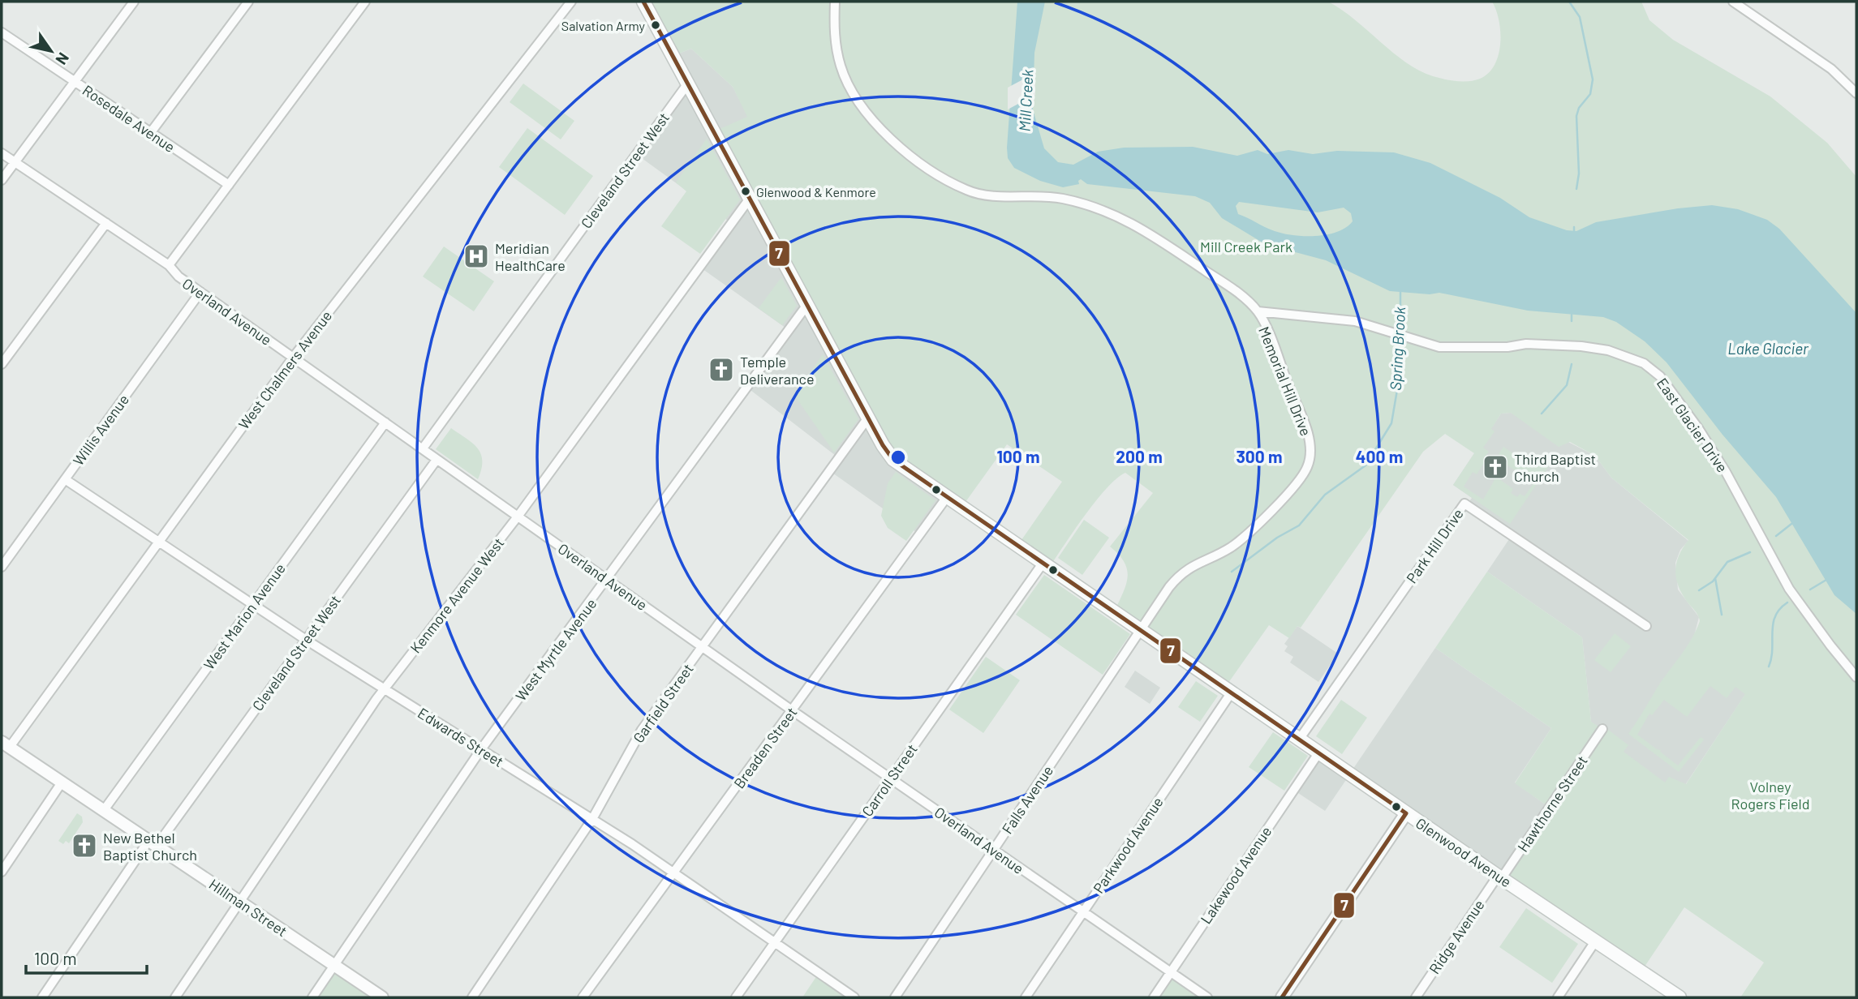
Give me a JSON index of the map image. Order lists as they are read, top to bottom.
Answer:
{
  "streets": {
    "main road": ["Glenwood Avenue"],
    "street": [
      "Rosedale Avenue",
      "Cleveland Street West",
      "Overland Avenue",
      "West Chalmers Avenue",
      "Memorial Hill Drive",
      "East Glacier Drive",
      "Willis Avenue",
      "Park Hill Drive",
      "Kenmore Avenue West",
      "West Marion Avenue",
      "West Myrtle Avenue",
      "Garfield Street",
      "Edwards Street",
      "Breaden Street",
      "Carroll Street",
      "Falls Avenue",
      "Hawthorne Street",
      "Parkwood Avenue",
      "Lakewood Avenue",
      "Hillman Street",
      "Ridge Avenue"
    ]
  },
  "crossings": [
    ["Cleveland Street West", "Overland Avenue"],
    ["Cleveland Street West", "Edwards Street"],
    ["Cleveland Street West", "Glenwood Avenue"],
    ["Cleveland Street West", "Hillman Street"],
    ["Overland Avenue", "West Chalmers Avenue"],
    ["Overland Avenue", "Willis Avenue"],
    ["Overland Avenue", "Kenmore Avenue West"],
    ["Overland Avenue", "West Marion Avenue"],
    ["Overland Avenue", "West Myrtle Avenue"],
    ["Overland Avenue", "Garfield Street"],
    ["Overland Avenue", "Breaden Street"],
    ["Overland Avenue", "Carroll Street"],
    ["Overland Avenue", "Falls Avenue"],
    ["Overland Avenue", "Parkwood Avenue"],
    ["Overland Avenue", "Lakewood Avenue"],
    ["West Chalmers Avenue", "Edwards Street"],
    ["West Chalmers Avenue", "Hillman Street"],
    ["Memorial Hill Drive", "East Glacier Drive"],
    ["Memorial Hill Drive", "Falls Avenue"],
    ["Memorial Hill Drive", "Glenwood Avenue"],
    ["Willis Avenue", "Edwards Street"],
    ["Park Hill Drive", "Glenwood Avenue"],
    ["Kenmore Avenue West", "Edwards Street"],
    ["Kenmore Avenue West", "Glenwood Avenue"],
    ["Kenmore Avenue West", "Hillman Street"],
    ["West Marion Avenue", "Edwards Street"],
    ["West Marion Avenue", "Hillman Street"],
    ["West Myrtle Avenue", "Edwards Street"],
    ["West Myrtle Avenue", "Glenwood Avenue"],
    ["West Myrtle Avenue", "Hillman Street"],
    ["Garfield Street", "Edwards Street"],
    ["Garfield Street", "Glenwood Avenue"],
    ["Edwards Street", "Breaden Street"],
    ["Edwards Street", "Carroll Street"],
    ["Breaden Street", "Glenwood Avenue"],
    ["Carroll Street", "Glenwood Avenue"],
    ["Falls Avenue", "Glenwood Avenue"],
    ["Hawthorne Street", "Glenwood Avenue"],
    ["Hawthorne Street", "Ridge Avenue"],
    ["Parkwood Avenue", "Glenwood Avenue"],
    ["Glenwood Avenue", "Lakewood Avenue"],
    ["Glenwood Avenue", "Ridge Avenue"]
  ],
  "water": ["Mill Creek", "Lake Glacier", "Spring Brook"],
  "parks": ["Mill Creek Park", "Volney Rogers Field"],
  "places": {
    "other": ["Salvation Army", "Glenwood & Kenmore"],
    "hospital": ["Meridian HealthCare"],
    "church": ["Temple Deliverance", "Third Baptist Church", "New Bethel Baptist Church"]
  },
  "lines": ["transit line 7"],
  "scale_bar": "100 m",
  "north": "bottom right",
  "rings": [
    "100 m",
    "200 m",
    "300 m",
    "400 m"
  ]
}
